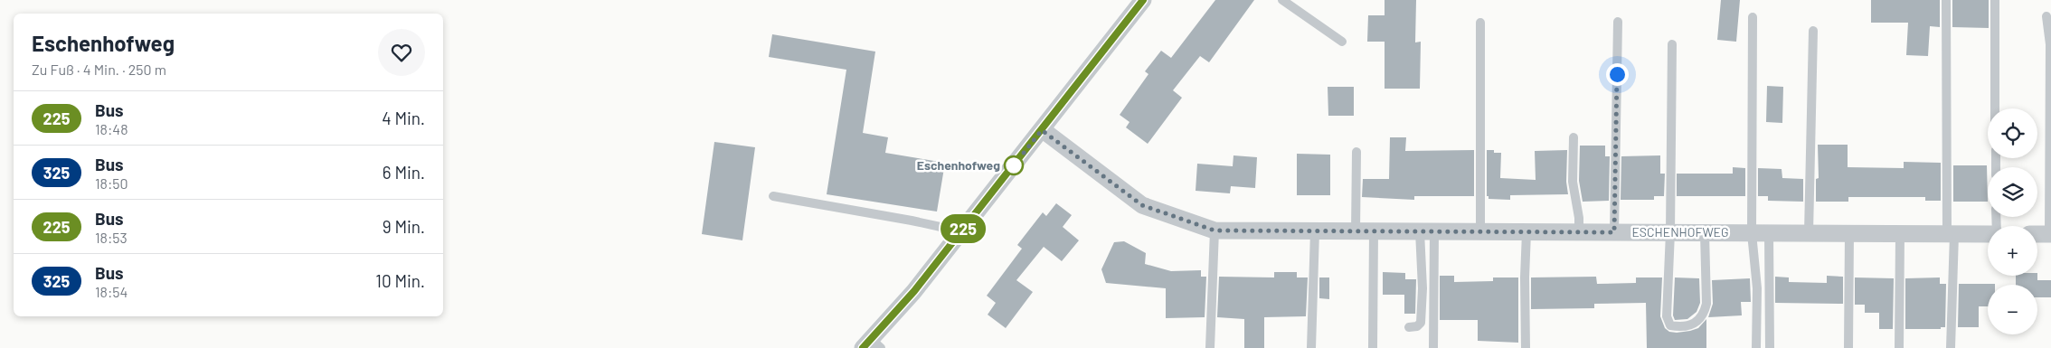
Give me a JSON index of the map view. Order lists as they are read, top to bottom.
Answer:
{
  "streets": {
    "street": ["ESCHENHOFWEG"]
  },
  "places": ["Eschenhofweg"],
  "lines": ["bus line 225"],
  "page": {
    "on_map": "225",
    "heading": ["Eschenhofweg", "Zu Fuß · 4 Min. · 250 m"],
    "list": [
      {
        "mark": "225",
        "name": "Bus",
        "note": "18:48",
        "value": "4 Min."
      },
      {
        "mark": "325",
        "name": "Bus",
        "note": "18:50",
        "value": "6 Min."
      },
      {
        "mark": "225",
        "name": "Bus",
        "note": "18:53",
        "value": "9 Min."
      },
      {
        "mark": "325",
        "name": "Bus",
        "note": "18:54",
        "value": "10 Min."
      }
    ],
    "map_buttons": ["+", "−"]
  }
}
